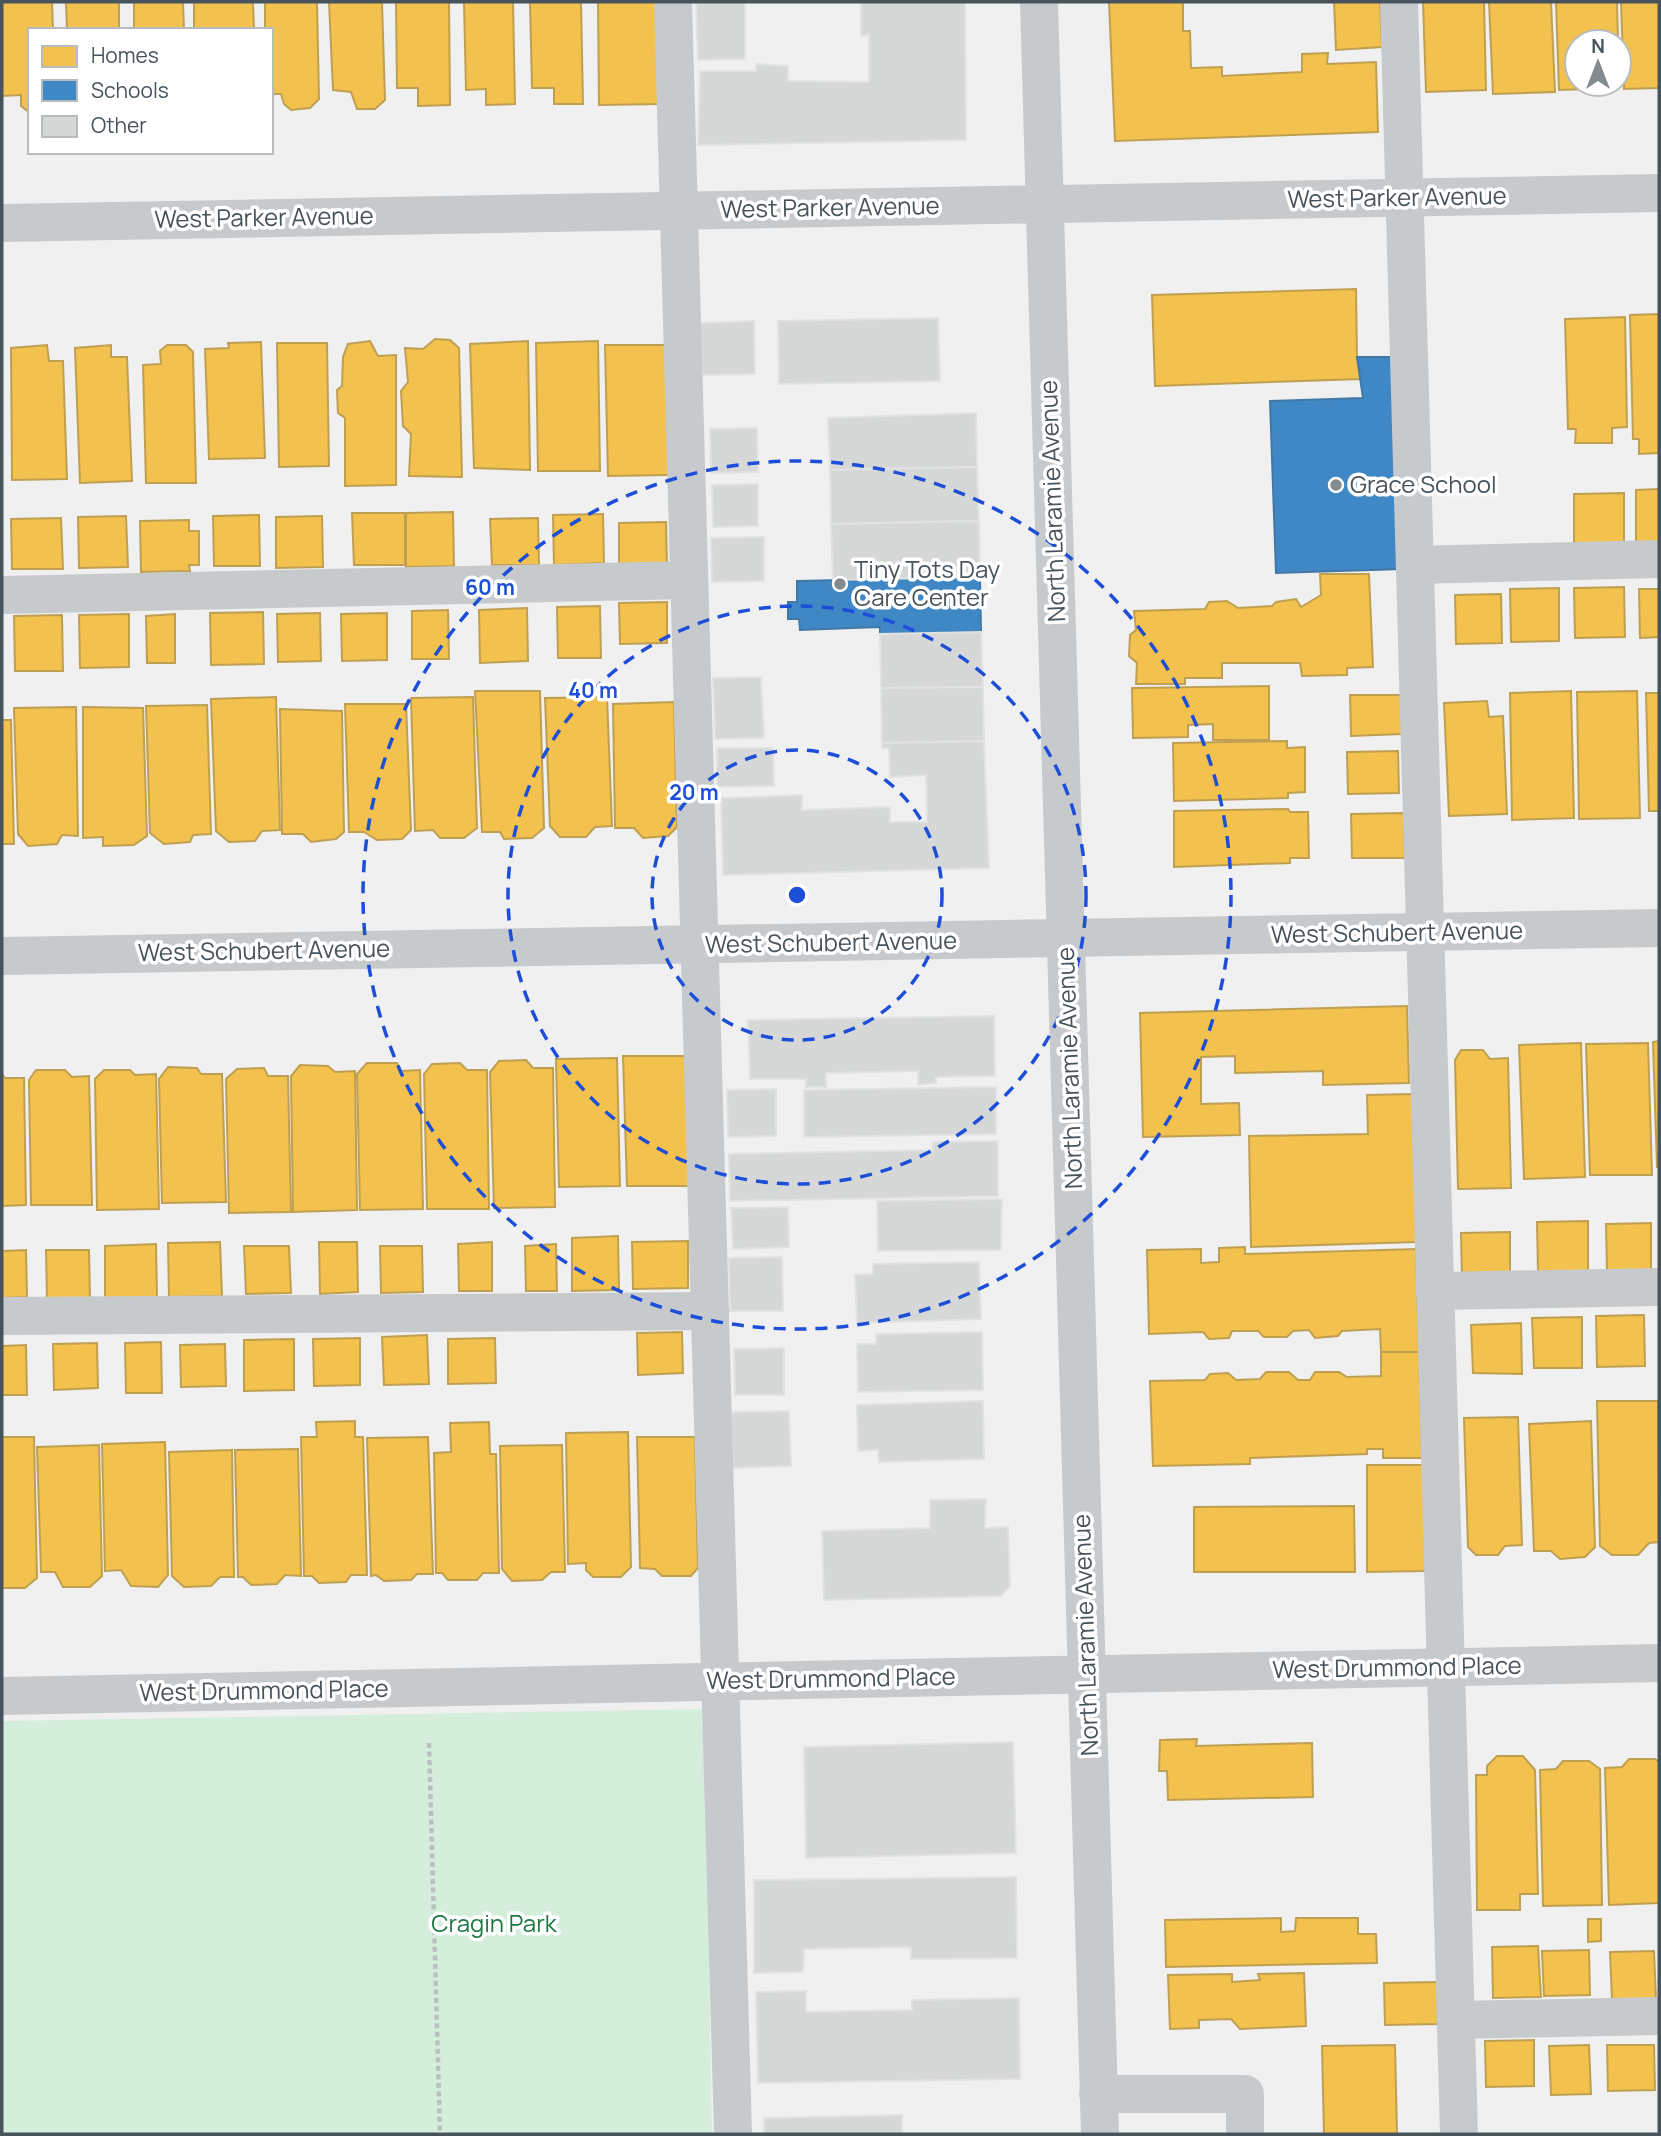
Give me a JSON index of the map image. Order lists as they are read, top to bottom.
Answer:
{
  "streets": {
    "street": [
      "West Parker Avenue",
      "North Laramie Avenue",
      "West Schubert Avenue",
      "West Drummond Place"
    ]
  },
  "crossings": [
    ["West Parker Avenue", "North Laramie Avenue"],
    ["North Laramie Avenue", "West Schubert Avenue"],
    ["North Laramie Avenue", "West Drummond Place"]
  ],
  "parks": ["Cragin Park"],
  "places": ["Grace School", "Tiny Tots Day Care Center"],
  "legend": ["Homes", "Schools", "Other"],
  "north": "top",
  "rings": ["60 m", "40 m", "20 m"]
}
